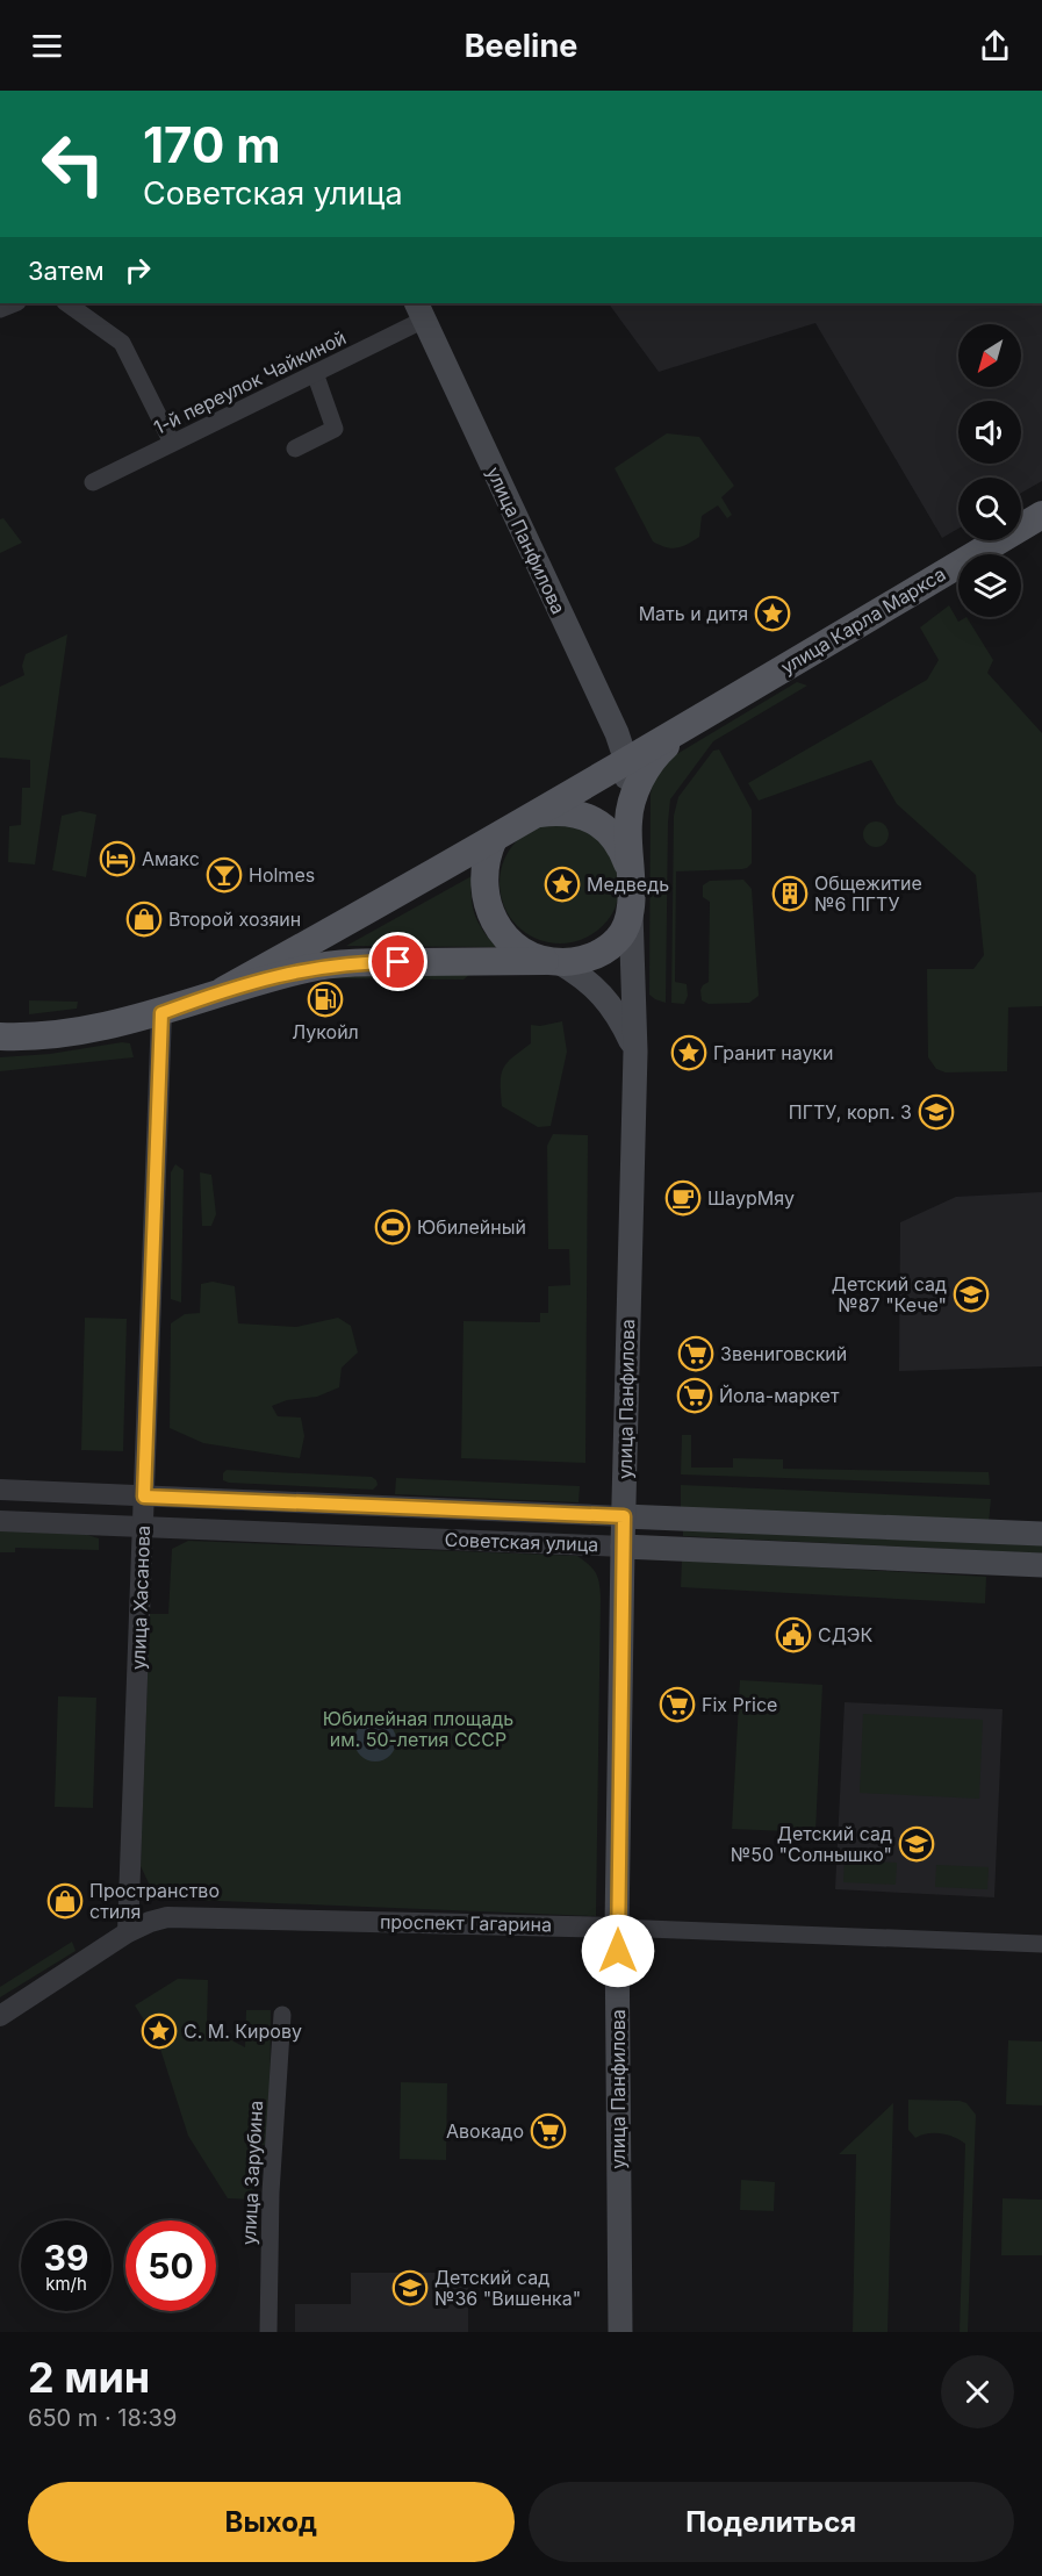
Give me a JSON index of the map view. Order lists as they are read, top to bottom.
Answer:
{
  "streets": {
    "main road": ["улица Панфилова", "улица Карла Маркса", "Советская улица"],
    "street": [
      "1-й переулок Чайкиной",
      "улица Хасанова",
      "проспект Гагарина",
      "улица Зарубина"
    ]
  },
  "crossings": [
    ["1-й переулок Чайкиной", "улица Панфилова"],
    ["улица Панфилова", "улица Карла Маркса"],
    ["улица Панфилова", "Советская улица"],
    ["улица Панфилова", "проспект Гагарина"],
    ["Советская улица", "улица Хасанова"],
    ["улица Хасанова", "проспект Гагарина"]
  ],
  "parks": ["Юбилейная площадь им. 50-летия СССР"],
  "places": {
    "place": [
      "Мать и дитя",
      "Медведь",
      "Гранит науки",
      "С. М. Кирову"
    ],
    "hotel": ["Амакс"],
    "bar": ["Holmes"],
    "building": ["Общежитие №6 ПГТУ"],
    "shop": ["Второй хозяин", "Пространство стиля"],
    "fuel station": ["Лукойл"],
    "school or university": [
      "ПГТУ, корп. 3",
      "Детский сад №87 \"Кече\"",
      "Детский сад №50 \"Солнышко\"",
      "Детский сад №36 \"Вишенка\""
    ],
    "cafe": ["ШаурМяу"],
    "sports": ["Юбилейный"],
    "supermarket": [
      "Звениговский",
      "Йола-маркет",
      "Fix Price",
      "Авокадо"
    ],
    "public building": ["СДЭК"]
  },
  "north": "bottom left",
  "page": {
    "header": "Beeline",
    "turn": ["170 m", "Советская улица"],
    "then": "Затем",
    "speed": "39 km/h",
    "limit": "50",
    "heading": ["2 мин", "650 m · 18:39"],
    "buttons": ["Выход", "Поделиться"]
  }
}
